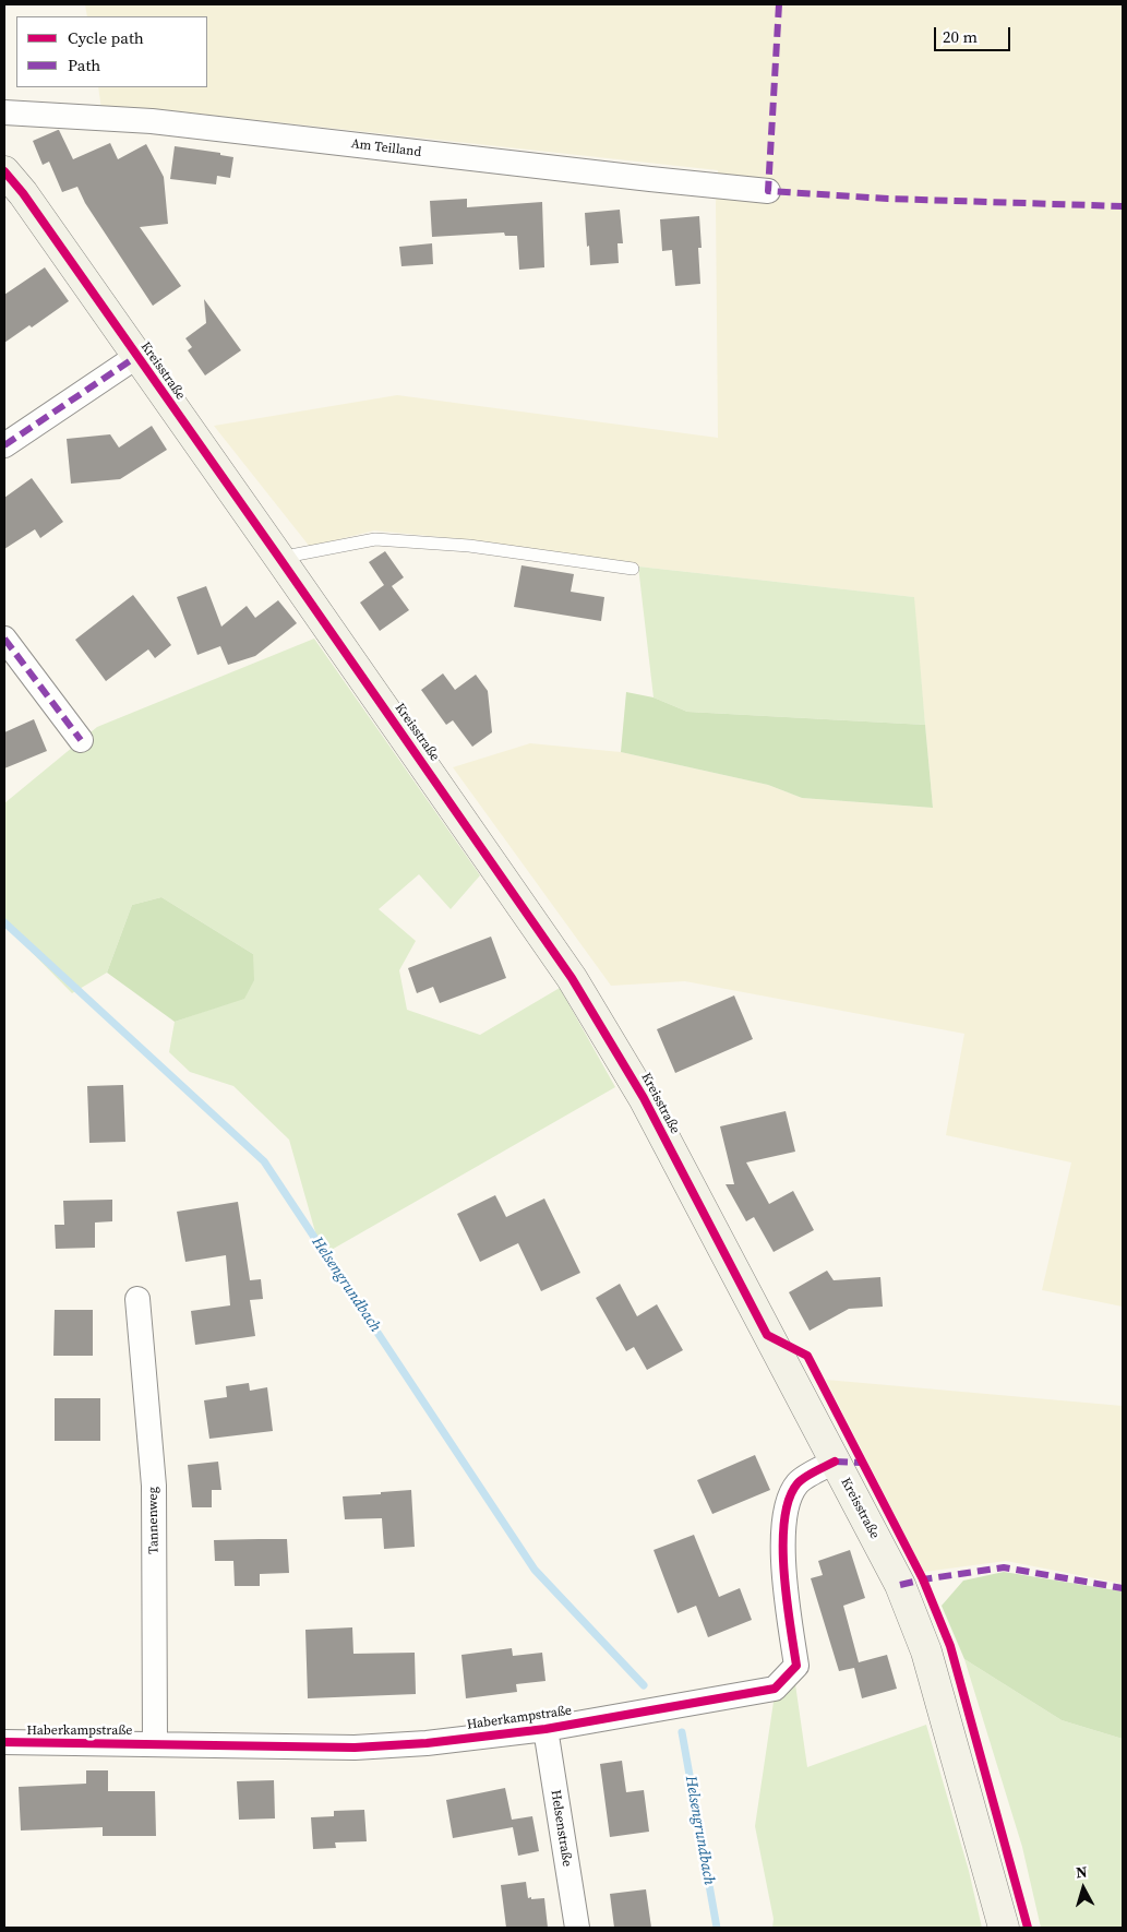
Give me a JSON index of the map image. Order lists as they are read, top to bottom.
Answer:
{
  "streets": {
    "street": [
      "Am Teilland",
      "Kreisstraße",
      "Tannenweg",
      "Haberkampstraße",
      "Helsenstraße"
    ]
  },
  "crossings": [
    ["Kreisstraße", "Haberkampstraße"],
    ["Tannenweg", "Haberkampstraße"],
    ["Haberkampstraße", "Helsenstraße"]
  ],
  "water": ["Helsengrundbach"],
  "legend": ["Cycle path", "Path"],
  "scale_bar": "20 m",
  "north": "top"
}
